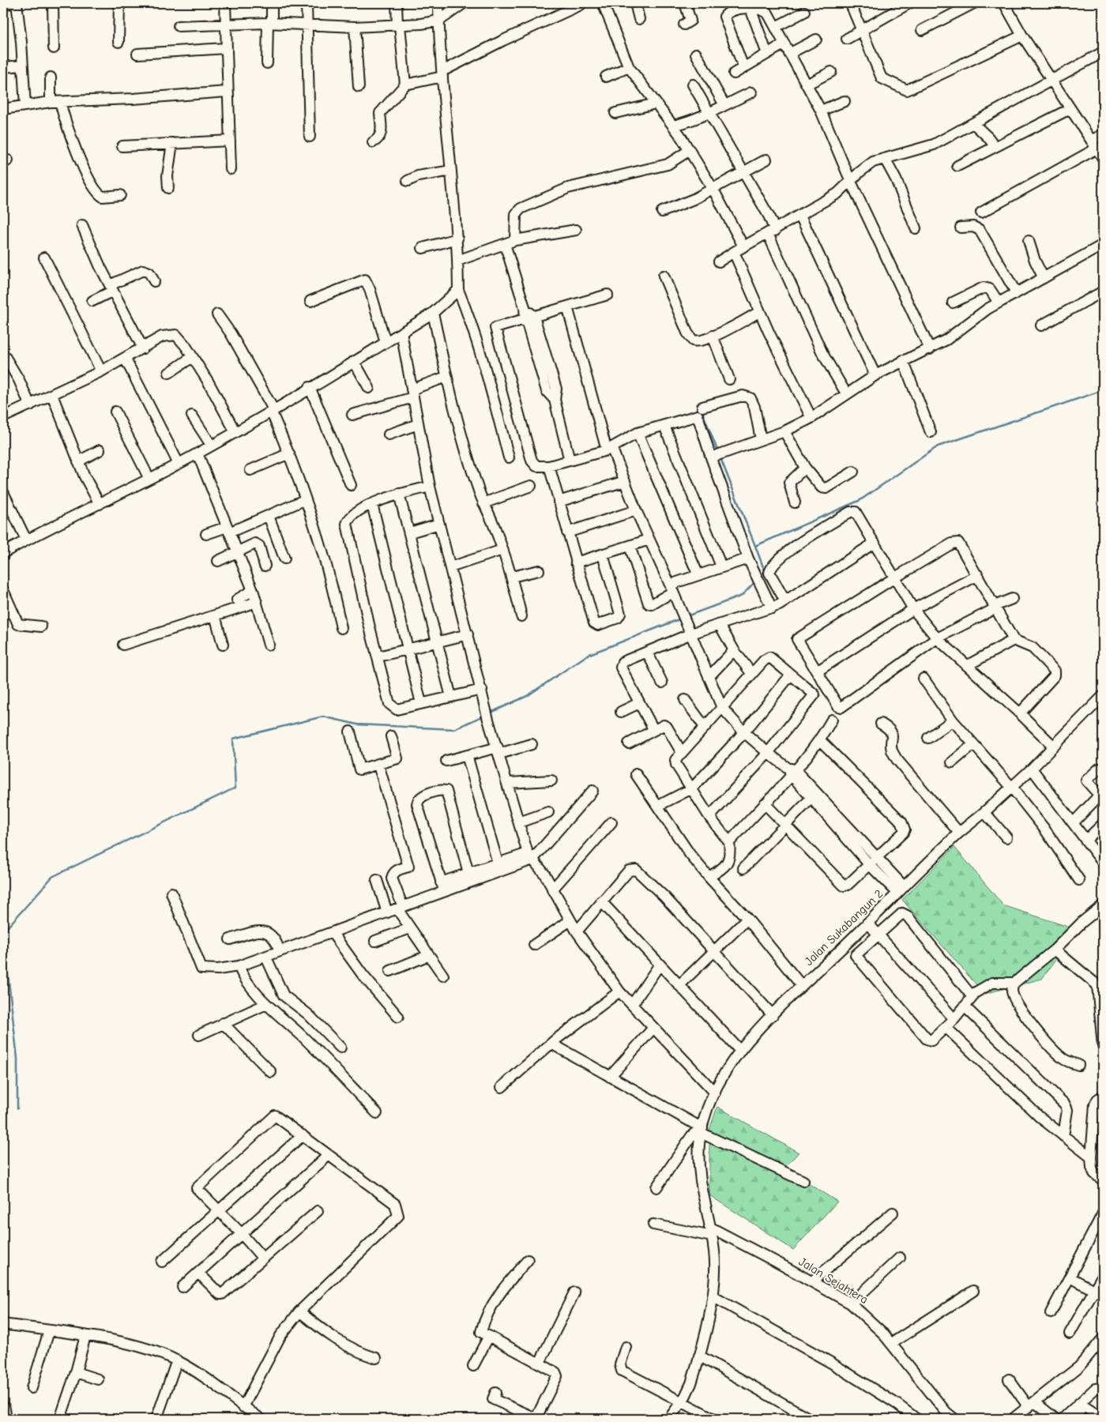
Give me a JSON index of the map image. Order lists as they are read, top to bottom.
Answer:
{
  "streets": {
    "street": ["Jalan Sukabangun 2", "Jalan Sejahtera"]
  },
  "crossings": [
    ["Jalan Sukabangun 2", "Jalan Sejahtera"]
  ]
}
